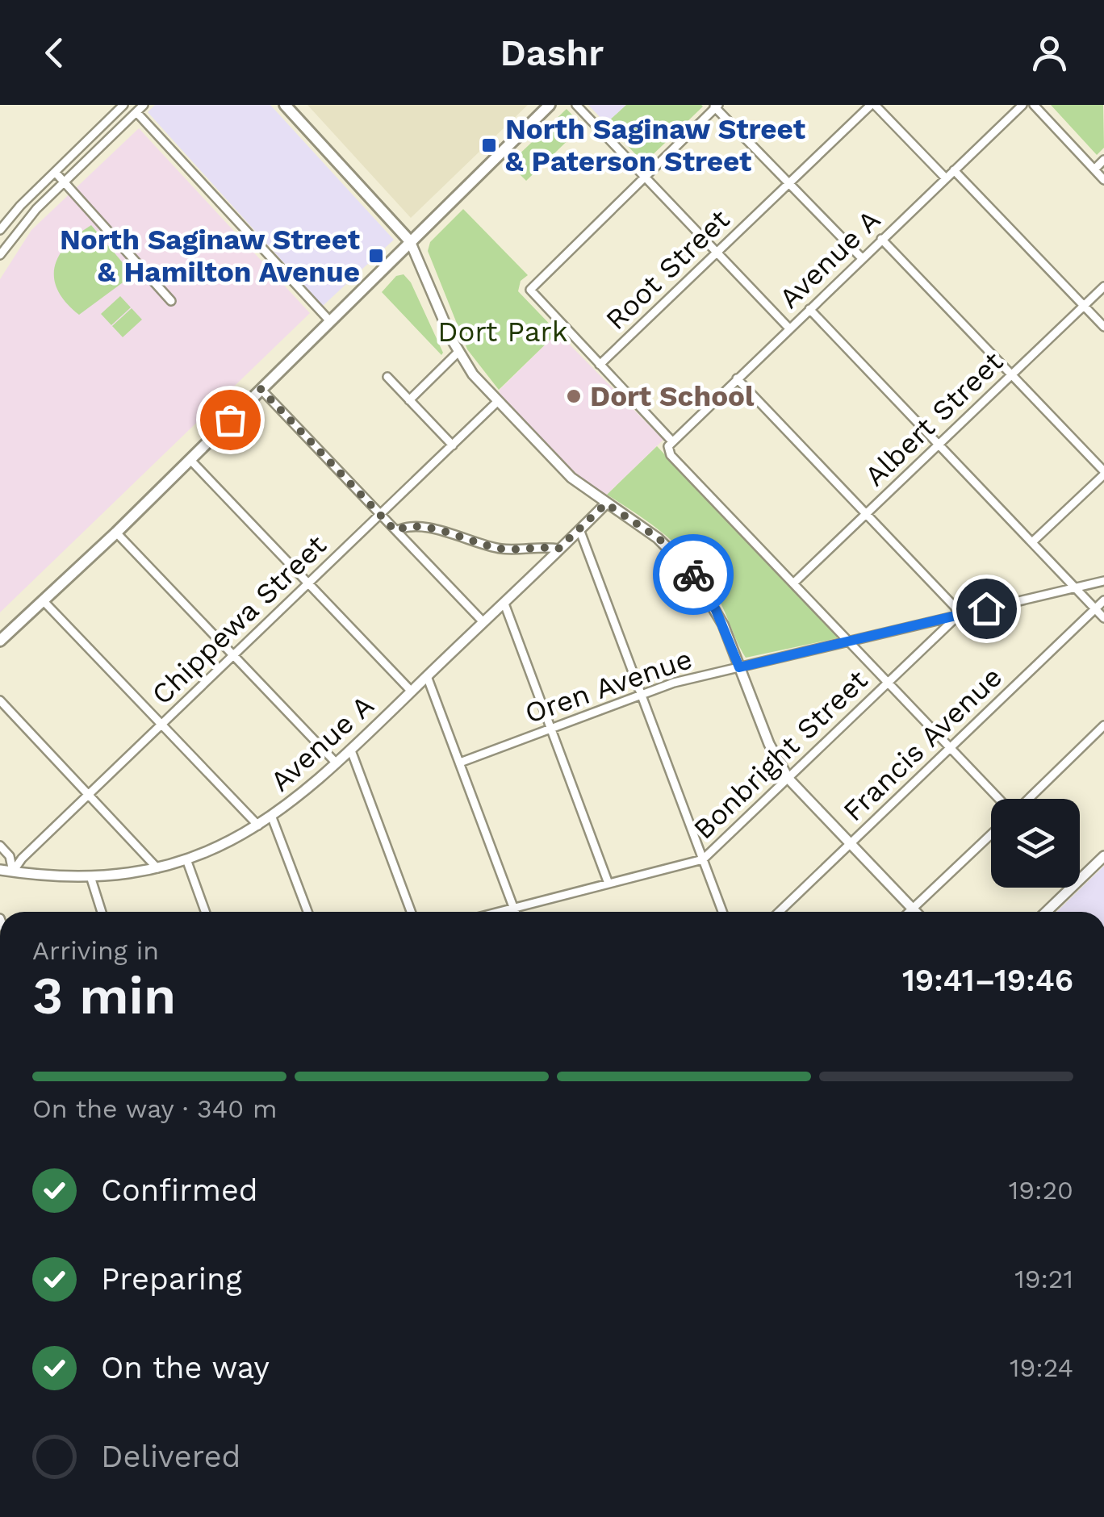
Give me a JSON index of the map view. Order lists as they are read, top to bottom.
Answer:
{
  "streets": {
    "street": [
      "Avenue A",
      "Root Street",
      "Albert Street",
      "Chippewa Street",
      "Oren Avenue",
      "Francis Avenue",
      "Bonbright Street"
    ]
  },
  "crossings": [
    ["Avenue A", "Chippewa Street"],
    ["Oren Avenue", "Bonbright Street"]
  ],
  "parks": ["Dort Park"],
  "places": {
    "transit": ["North Saginaw Street & Paterson Street", "North Saginaw Street & Hamilton Avenue"],
    "other": ["Dort School"]
  },
  "page": {
    "header": "Dashr",
    "heading": ["3 min", "Arriving in", "19:41–19:46"],
    "bar": "On the way · 340 m",
    "list": [
      ["Confirmed", "19:20"],
      ["Preparing", "19:21"],
      ["On the way", "19:24"],
      "Delivered"
    ]
  }
}
